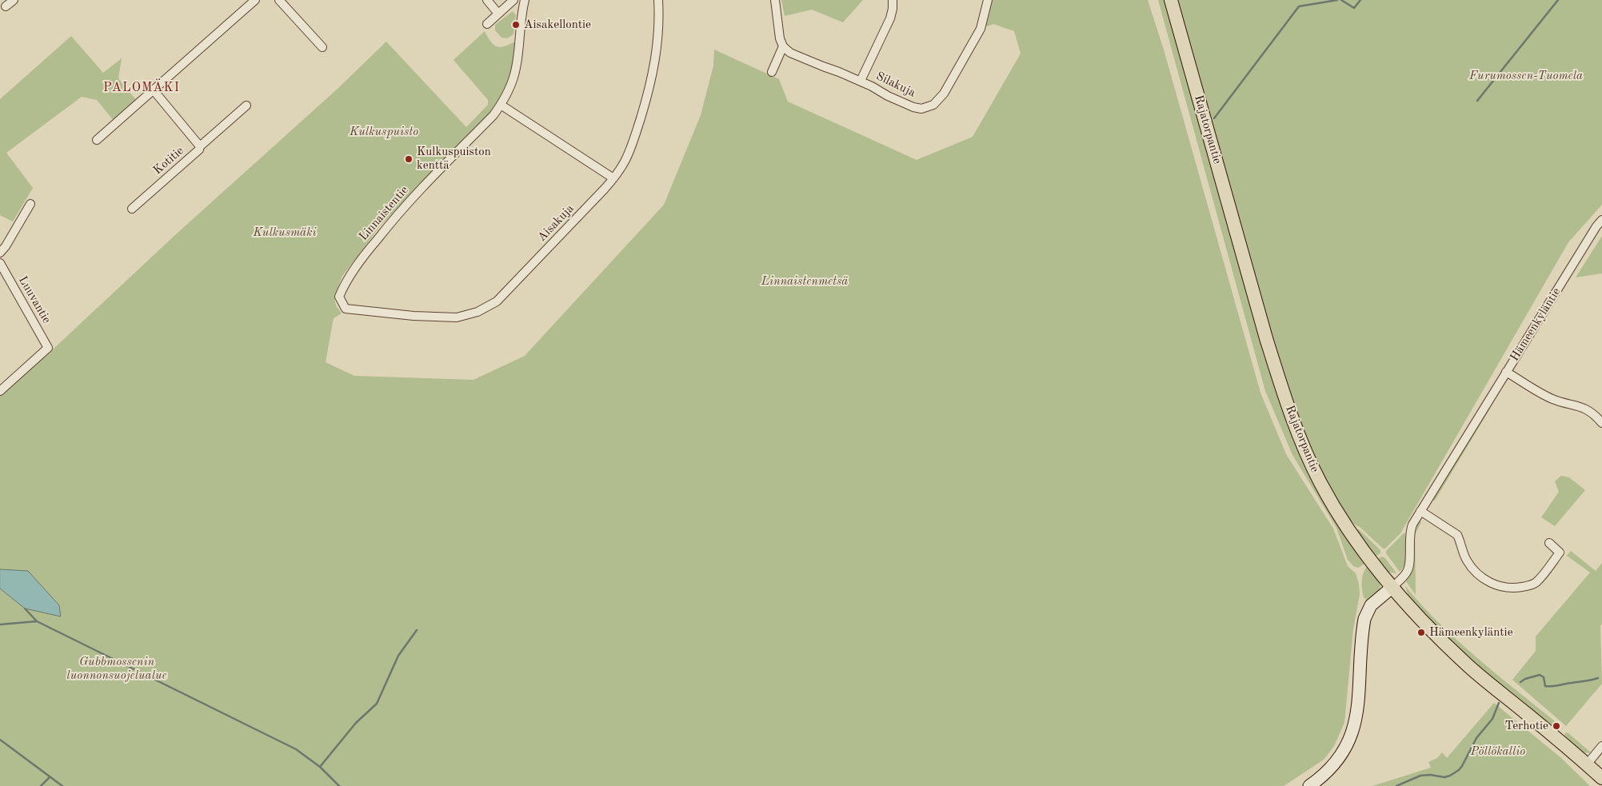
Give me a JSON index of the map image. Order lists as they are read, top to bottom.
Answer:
{
  "streets": {
    "main road": ["Rajatorpantie"],
    "street": [
      "Silakuja",
      "Kotitie",
      "Linnaistentie",
      "Aisakuja",
      "Luuvantie",
      "Hämeenkyläntie"
    ]
  },
  "crossings": [
    ["Rajatorpantie", "Hämeenkyläntie"],
    ["Linnaistentie", "Aisakuja"]
  ],
  "districts": ["PALOMÄKI"],
  "parks": [
    "Furumossen-Tuomela",
    "Kulkuspuisto",
    "Kulkusmäki",
    "Linnaistenmetsä",
    "Gubbmossenin luonnonsuojelualue",
    "Pöllökallio"
  ],
  "places": [
    "Aisakellontie",
    "Kulkuspuiston kenttä",
    "Hämeenkyläntie",
    "Terhotie"
  ]
}
